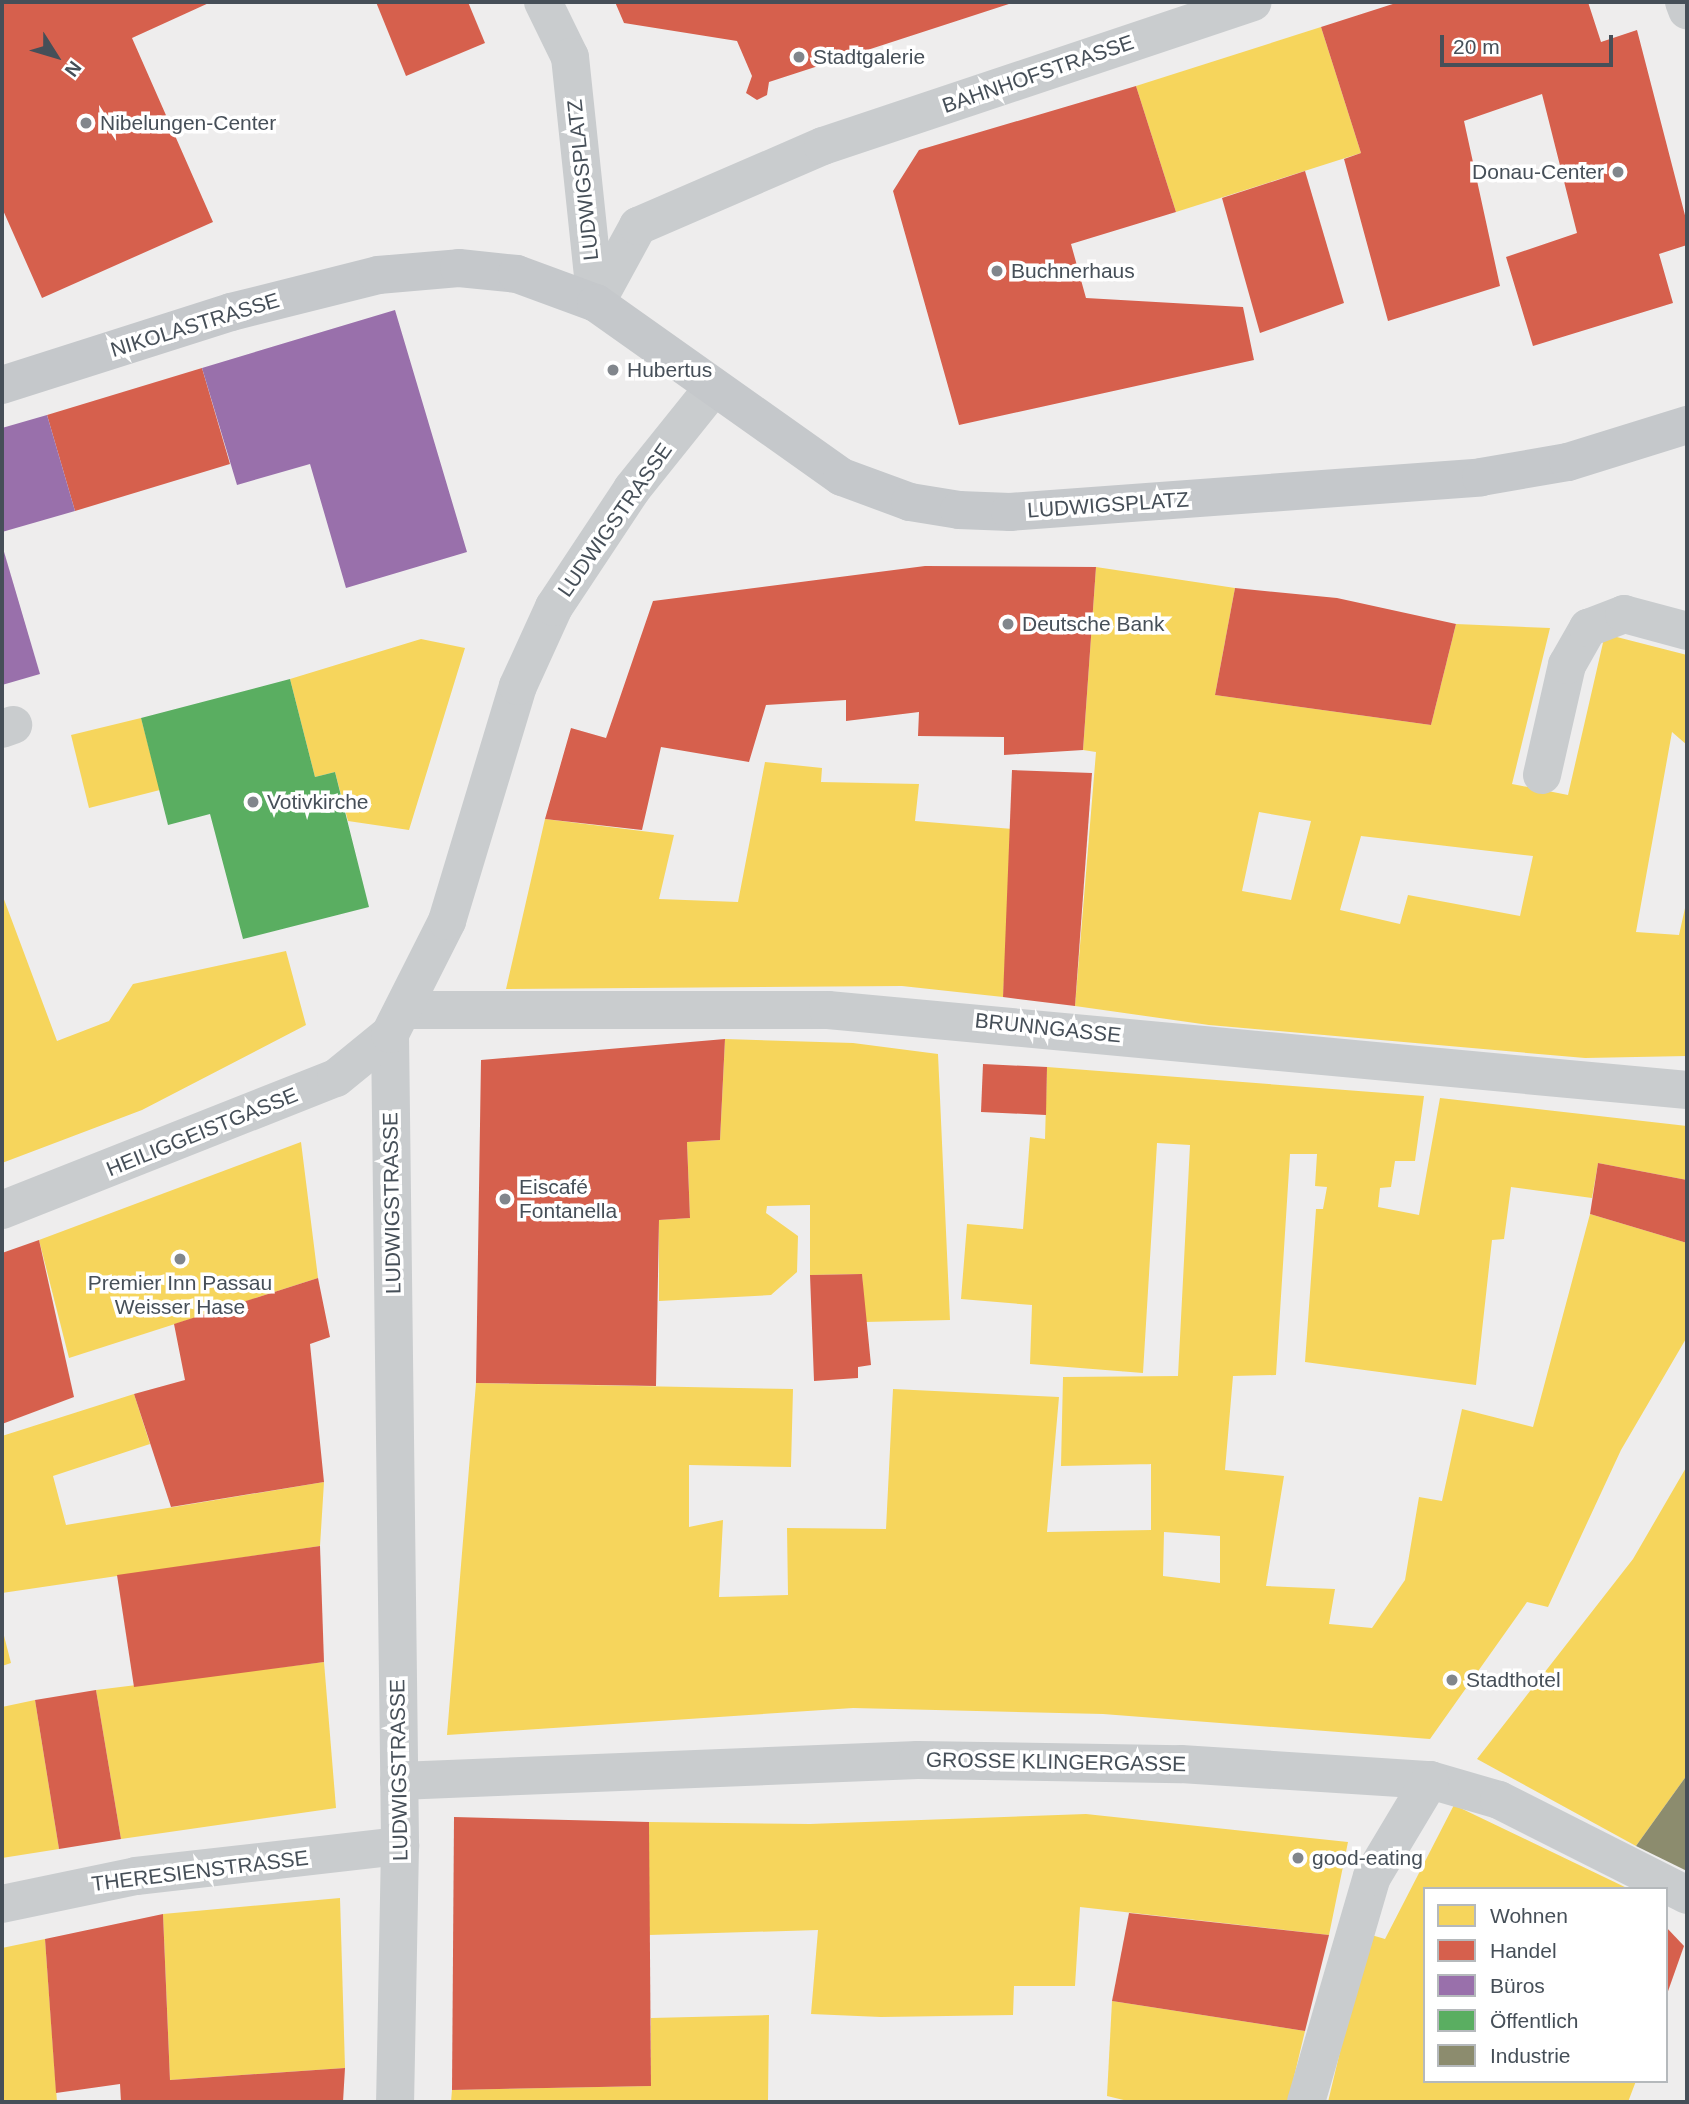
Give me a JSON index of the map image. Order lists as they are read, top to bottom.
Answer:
{
  "streets": {
    "main road": ["LUDWIGSPLATZ", "NIKOLASTRASSE"],
    "street": [
      "BAHNHOFSTRASSE",
      "LUDWIGSTRASSE",
      "BRUNNGASSE",
      "HEILIGGEISTGASSE",
      "GROSSE KLINGERGASSE",
      "THERESIENSTRASSE"
    ]
  },
  "crossings": [
    ["BAHNHOFSTRASSE", "LUDWIGSPLATZ"],
    ["LUDWIGSPLATZ", "NIKOLASTRASSE"],
    ["LUDWIGSPLATZ", "LUDWIGSTRASSE"],
    ["LUDWIGSTRASSE", "BRUNNGASSE"],
    ["LUDWIGSTRASSE", "HEILIGGEISTGASSE"],
    ["LUDWIGSTRASSE", "GROSSE KLINGERGASSE"],
    ["LUDWIGSTRASSE", "THERESIENSTRASSE"],
    ["BRUNNGASSE", "HEILIGGEISTGASSE"]
  ],
  "places": [
    "Stadtgalerie",
    "Nibelungen-Center",
    "Donau-Center",
    "Buchnerhaus",
    "Hubertus",
    "Deutsche Bank",
    "Votivkirche",
    "Eiscafé Fontanella",
    "Premier Inn Passau Weisser Hase",
    "Stadthotel",
    "good-eating"
  ],
  "legend": [
    "Wohnen",
    "Handel",
    "Büros",
    "Öffentlich",
    "Industrie"
  ],
  "scale_bar": "20 m",
  "north": "bottom right"
}
